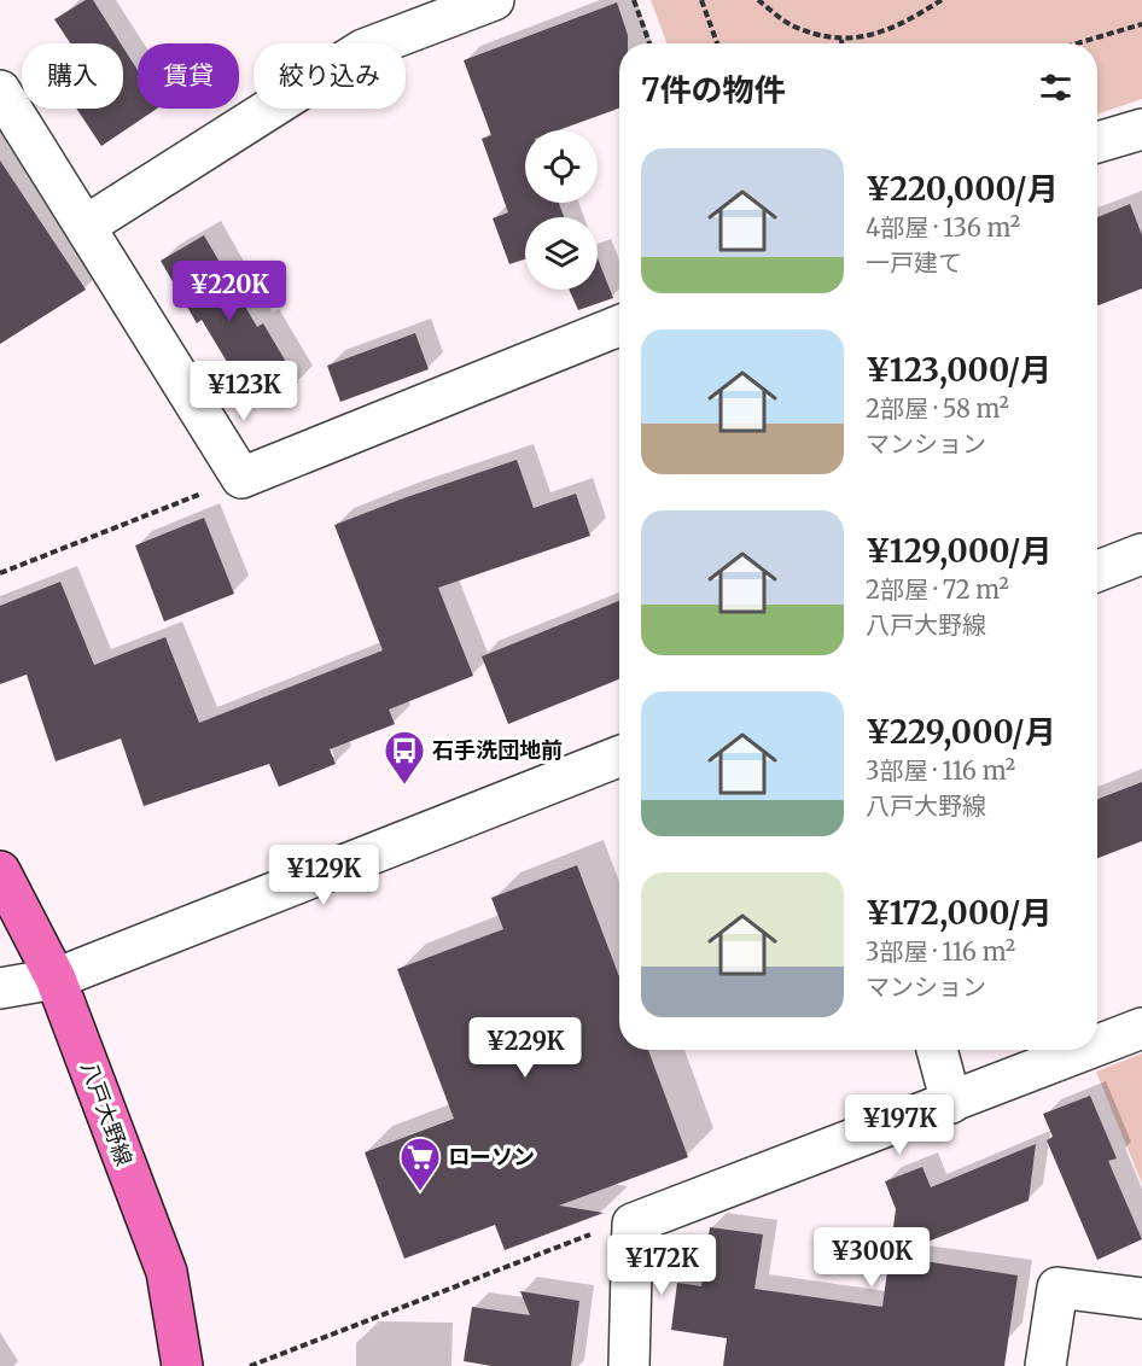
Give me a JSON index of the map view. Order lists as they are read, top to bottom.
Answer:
{
  "streets": {
    "main road": ["八戸大野線"]
  },
  "places": {
    "bus stop": ["石手洗団地前"],
    "supermarket": ["ローソン"]
  },
  "page": {
    "chip": ["購入", "賃貸", "絞り込み"],
    "heading": "7件の物件",
    "list": [
      {
        "name": "¥220,000/月",
        "note": "4部屋 · 136 m² · 一戸建て"
      },
      {
        "name": "¥123,000/月",
        "note": "2部屋 · 58 m² · マンション"
      },
      {
        "name": "¥129,000/月",
        "note": "2部屋 · 72 m² · 八戸大野線"
      },
      {
        "name": "¥229,000/月",
        "note": "3部屋 · 116 m² · 八戸大野線"
      },
      {
        "name": "¥172,000/月",
        "note": "3部屋 · 116 m² · マンション"
      }
    ],
    "price": [
      "¥220K",
      "¥123K",
      "¥129K",
      "¥229K",
      "¥197K",
      "¥300K",
      "¥172K"
    ]
  }
}
